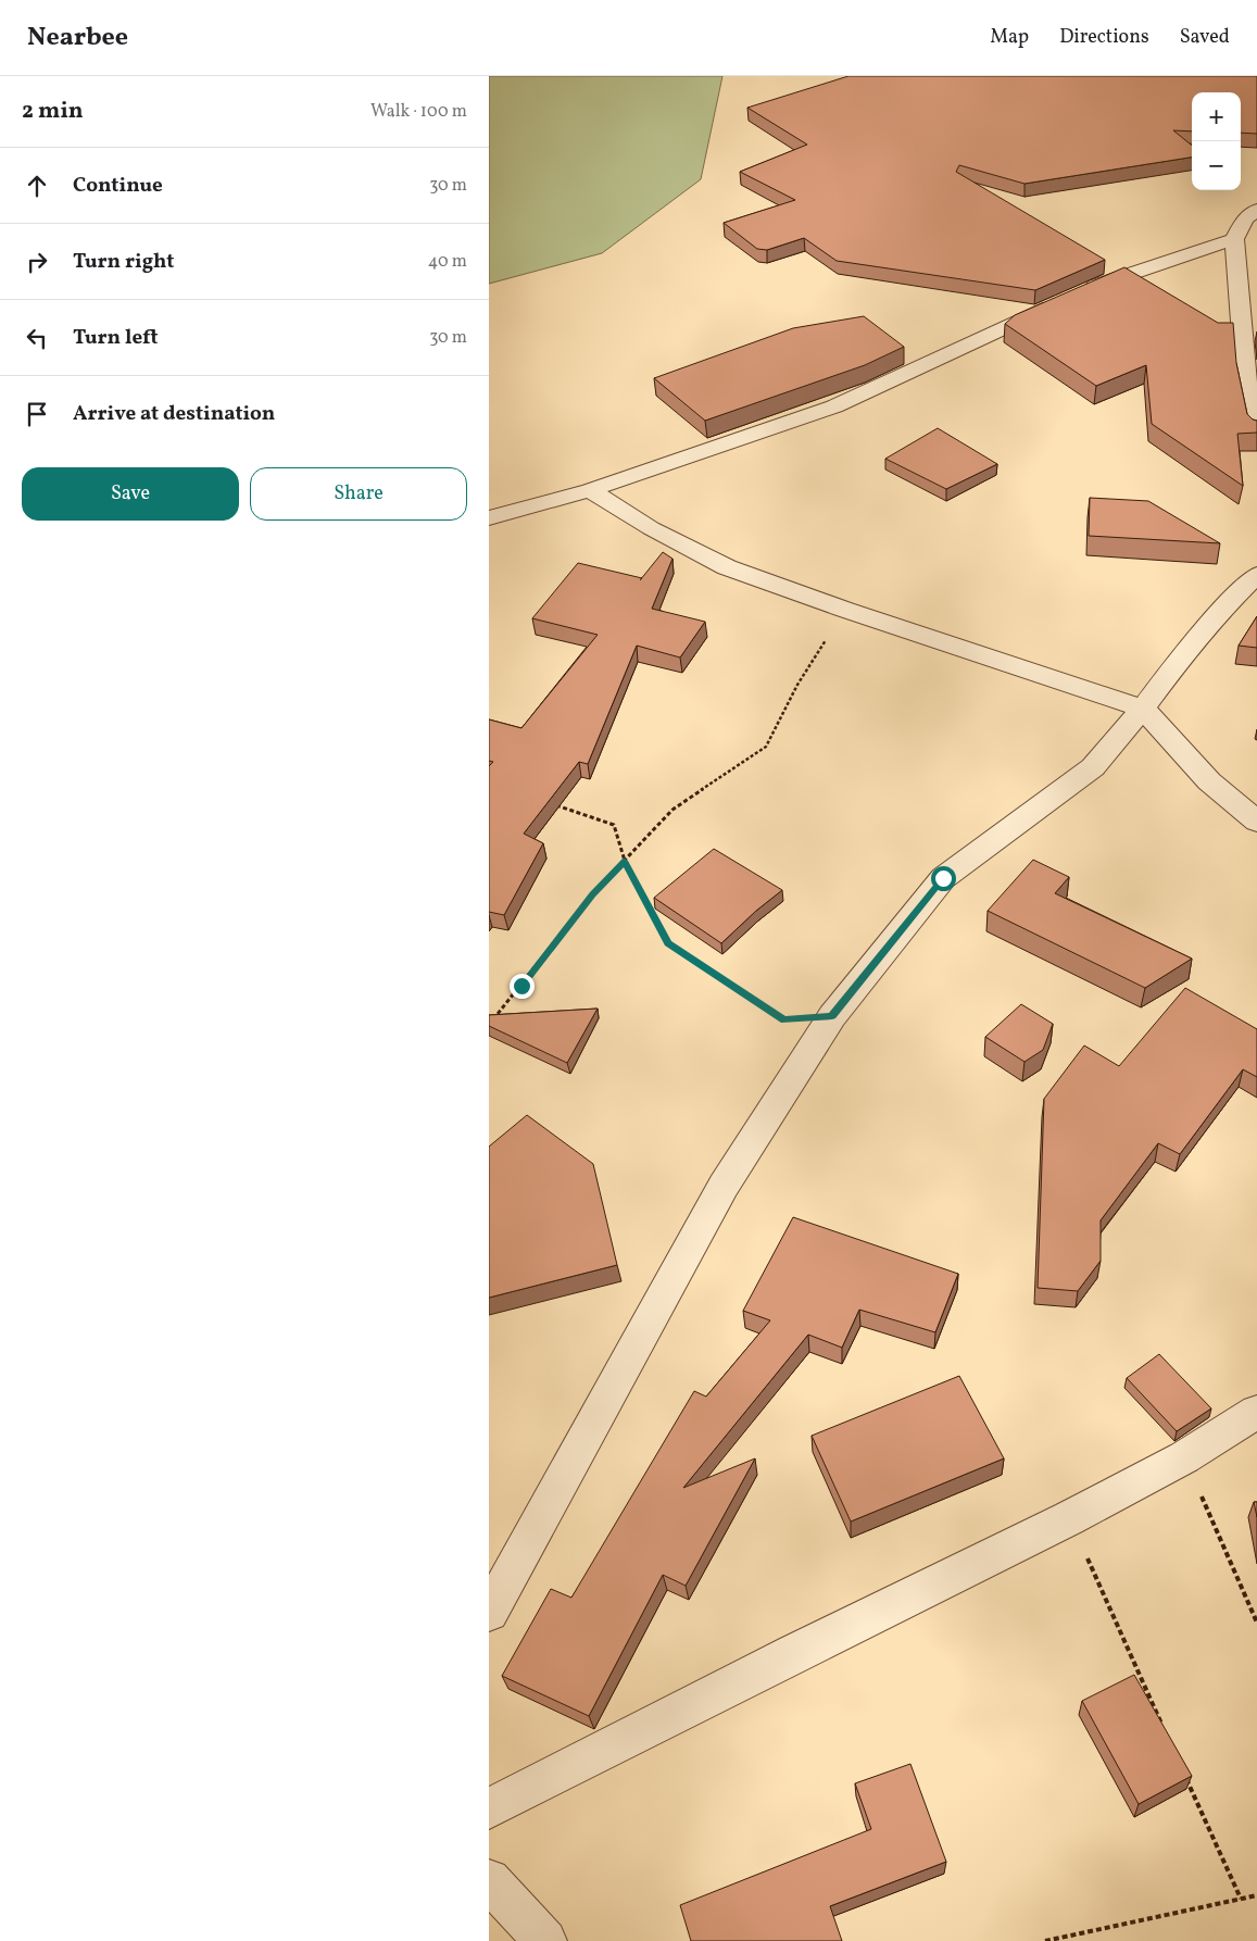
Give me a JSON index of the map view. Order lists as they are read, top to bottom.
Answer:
{
  "page": {
    "header": "Nearbee",
    "nav": ["Map", "Directions", "Saved"],
    "heading": ["2 min", "Walk · 100 m"],
    "map_buttons": ["+", "−"],
    "list": [
      ["Continue", "30 m"],
      ["Turn right", "40 m"],
      ["Turn left", "30 m"],
      "Arrive at destination"
    ],
    "buttons": ["Save", "Share"]
  }
}
